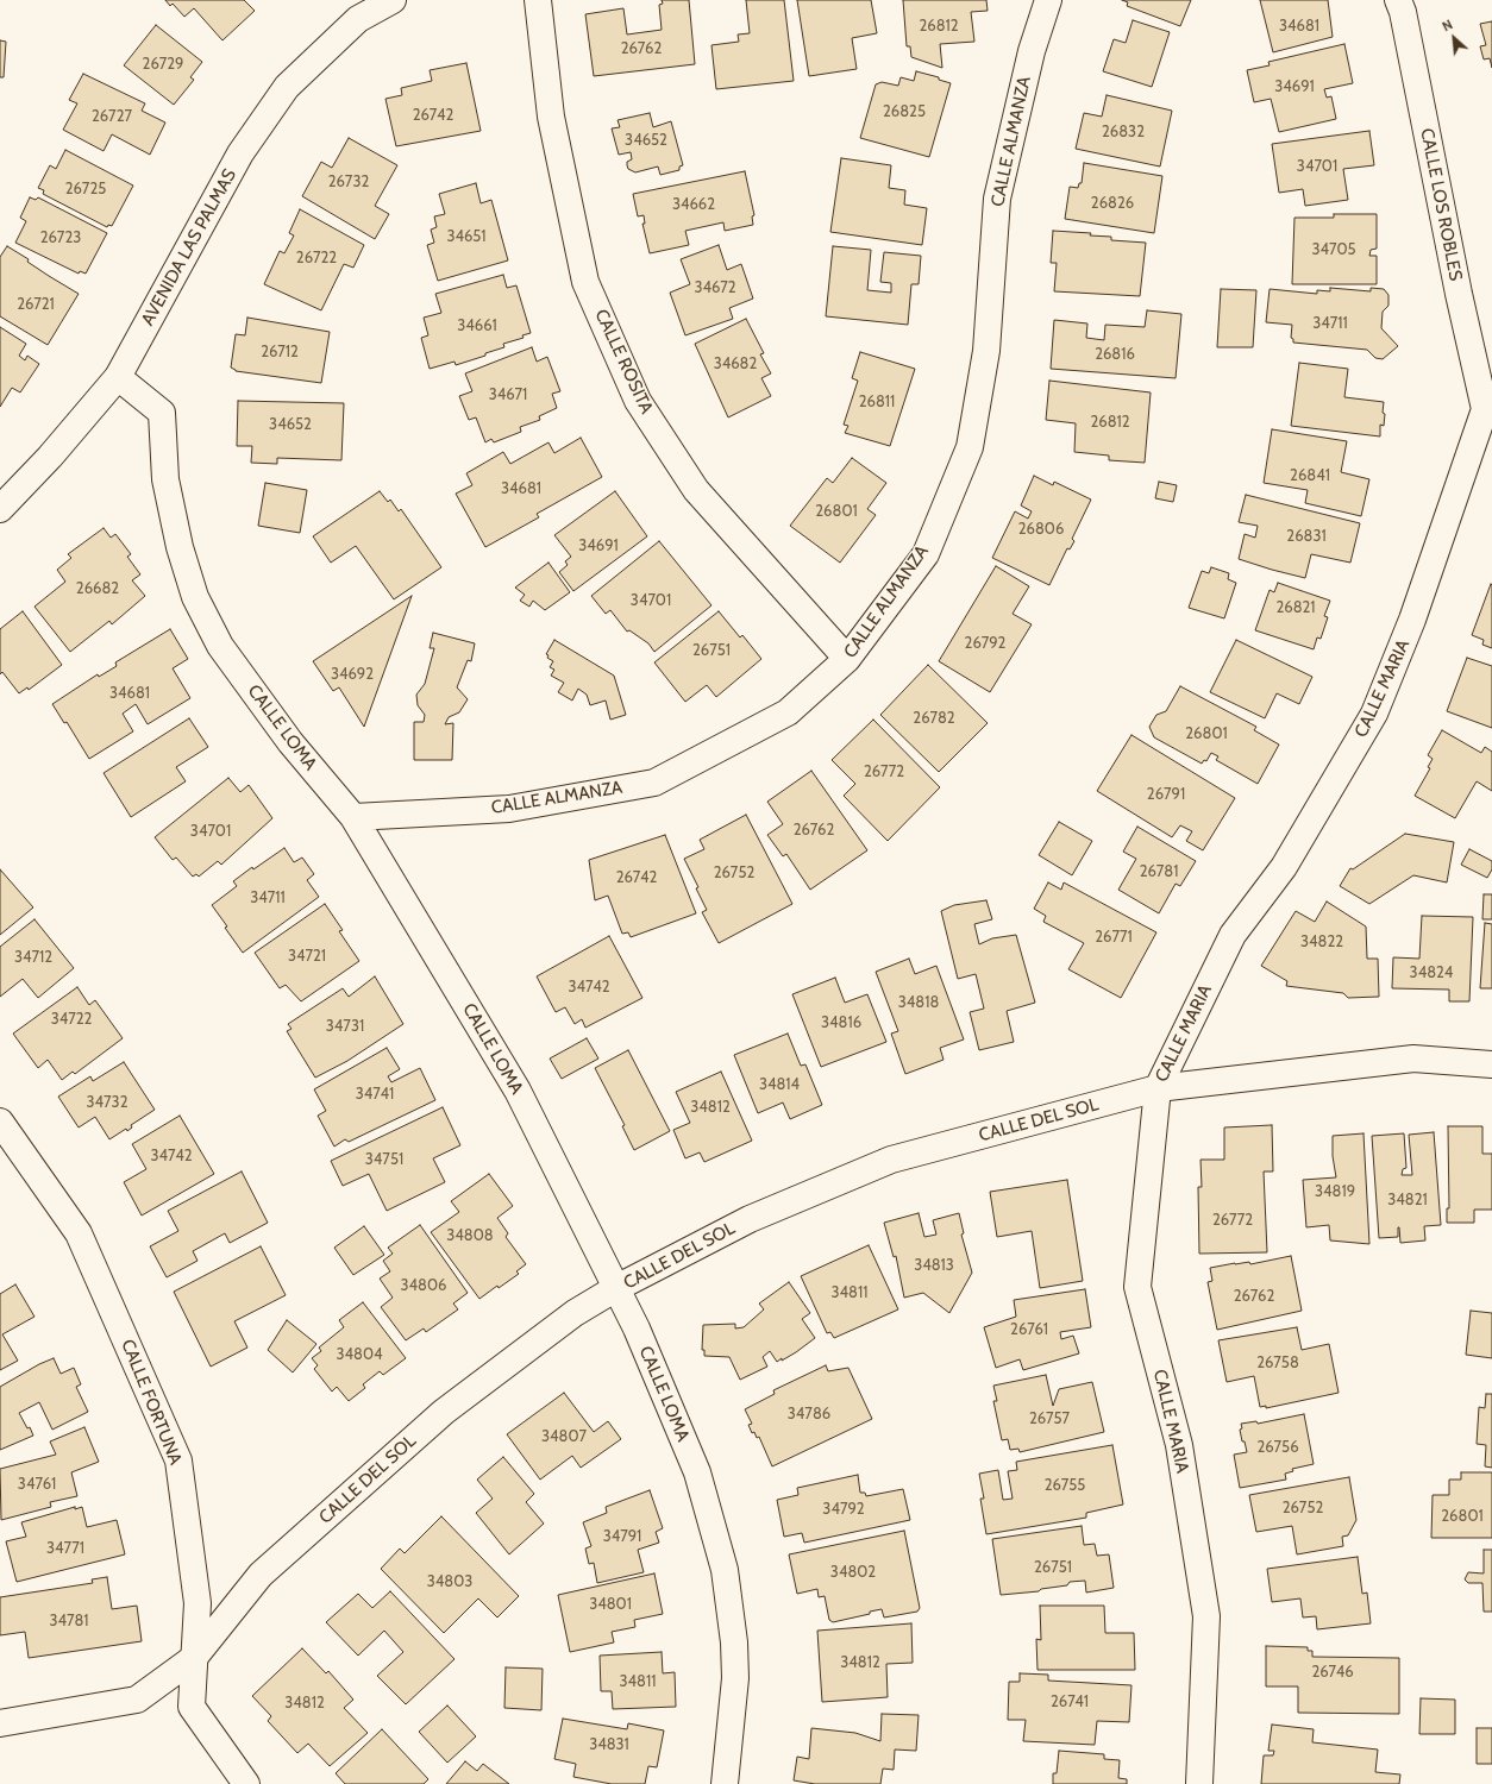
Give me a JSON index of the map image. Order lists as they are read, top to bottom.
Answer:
{
  "streets": {
    "street": [
      "CALLE ALMANZA",
      "CALLE LOS ROBLES",
      "AVENIDA LAS PALMAS",
      "CALLE ROSITA",
      "CALLE MARIA",
      "CALLE LOMA",
      "CALLE DEL SOL",
      "CALLE FORTUNA"
    ]
  },
  "crossings": [
    ["CALLE ALMANZA", "CALLE ROSITA"],
    ["CALLE ALMANZA", "CALLE LOMA"],
    ["CALLE LOS ROBLES", "CALLE MARIA"],
    ["AVENIDA LAS PALMAS", "CALLE LOMA"],
    ["CALLE MARIA", "CALLE DEL SOL"],
    ["CALLE LOMA", "CALLE DEL SOL"],
    ["CALLE DEL SOL", "CALLE FORTUNA"]
  ],
  "house_numbers": [
    "26812",
    "34681",
    "26762",
    "26729",
    "34691",
    "26825",
    "26742",
    "26727",
    "26832",
    "34652",
    "34701",
    "26732",
    "26725",
    "26826",
    "34662",
    "34651",
    "26723",
    "34705",
    "26722",
    "34672",
    "26721",
    "34711",
    "34661",
    "26712",
    "26816",
    "34682",
    "34671",
    "26811",
    "26812",
    "34652",
    "26841",
    "34681",
    "26801",
    "26806",
    "26831",
    "34691",
    "26682",
    "34701",
    "26821",
    "26792",
    "26751",
    "34692",
    "34681",
    "26782",
    "26801",
    "26772",
    "26791",
    "26762",
    "34701",
    "26781",
    "26752",
    "26742",
    "34711",
    "26771",
    "34822",
    "34721",
    "34712",
    "34824",
    "34742",
    "34818",
    "34722",
    "34816",
    "34731",
    "34814",
    "34741",
    "34732",
    "34812",
    "34742",
    "34751",
    "34819",
    "34821",
    "26772",
    "34808",
    "34813",
    "34806",
    "34811",
    "26762",
    "26761",
    "34804",
    "26758",
    "34786",
    "26757",
    "34807",
    "26756",
    "34761",
    "26755",
    "26752",
    "34792",
    "26801",
    "34791",
    "34771",
    "26751",
    "34802",
    "34803",
    "34801",
    "34781",
    "34812",
    "26746",
    "34811",
    "26741",
    "34812",
    "34831"
  ],
  "north": "top left"
}
